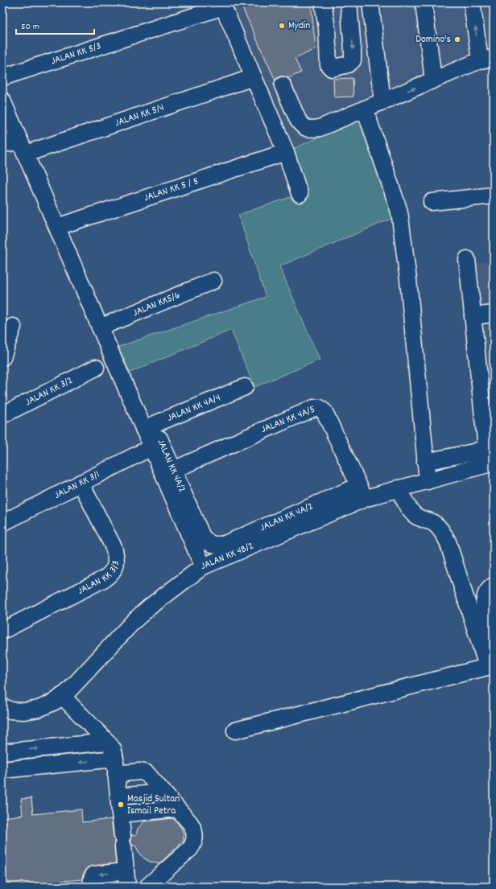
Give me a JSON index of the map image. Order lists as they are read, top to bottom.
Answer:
{
  "streets": {
    "street": [
      "JALAN KK 5/3",
      "JALAN KK 5/4",
      "JALAN KK 5 / 5",
      "JALAN KK5/6",
      "JALAN KK 3/2",
      "JALAN KK 4A/4",
      "JALAN KK 4A/5",
      "JALAN KK 4A/2",
      "JALAN KK 3/1",
      "JALAN KK 4B/2",
      "JALAN KK 3/3"
    ]
  },
  "crossings": [
    ["JALAN KK 4A/4", "JALAN KK 4A/2"],
    ["JALAN KK 4A/5", "JALAN KK 4A/2"],
    ["JALAN KK 4A/5", "JALAN KK 4B/2"],
    ["JALAN KK 4A/2", "JALAN KK 4B/2"],
    ["JALAN KK 3/1", "JALAN KK 3/3"]
  ],
  "places": ["Mydin", "Domino's", "Masjid Sultan Ismail Petra"],
  "scale_bar": "50 m"
}
